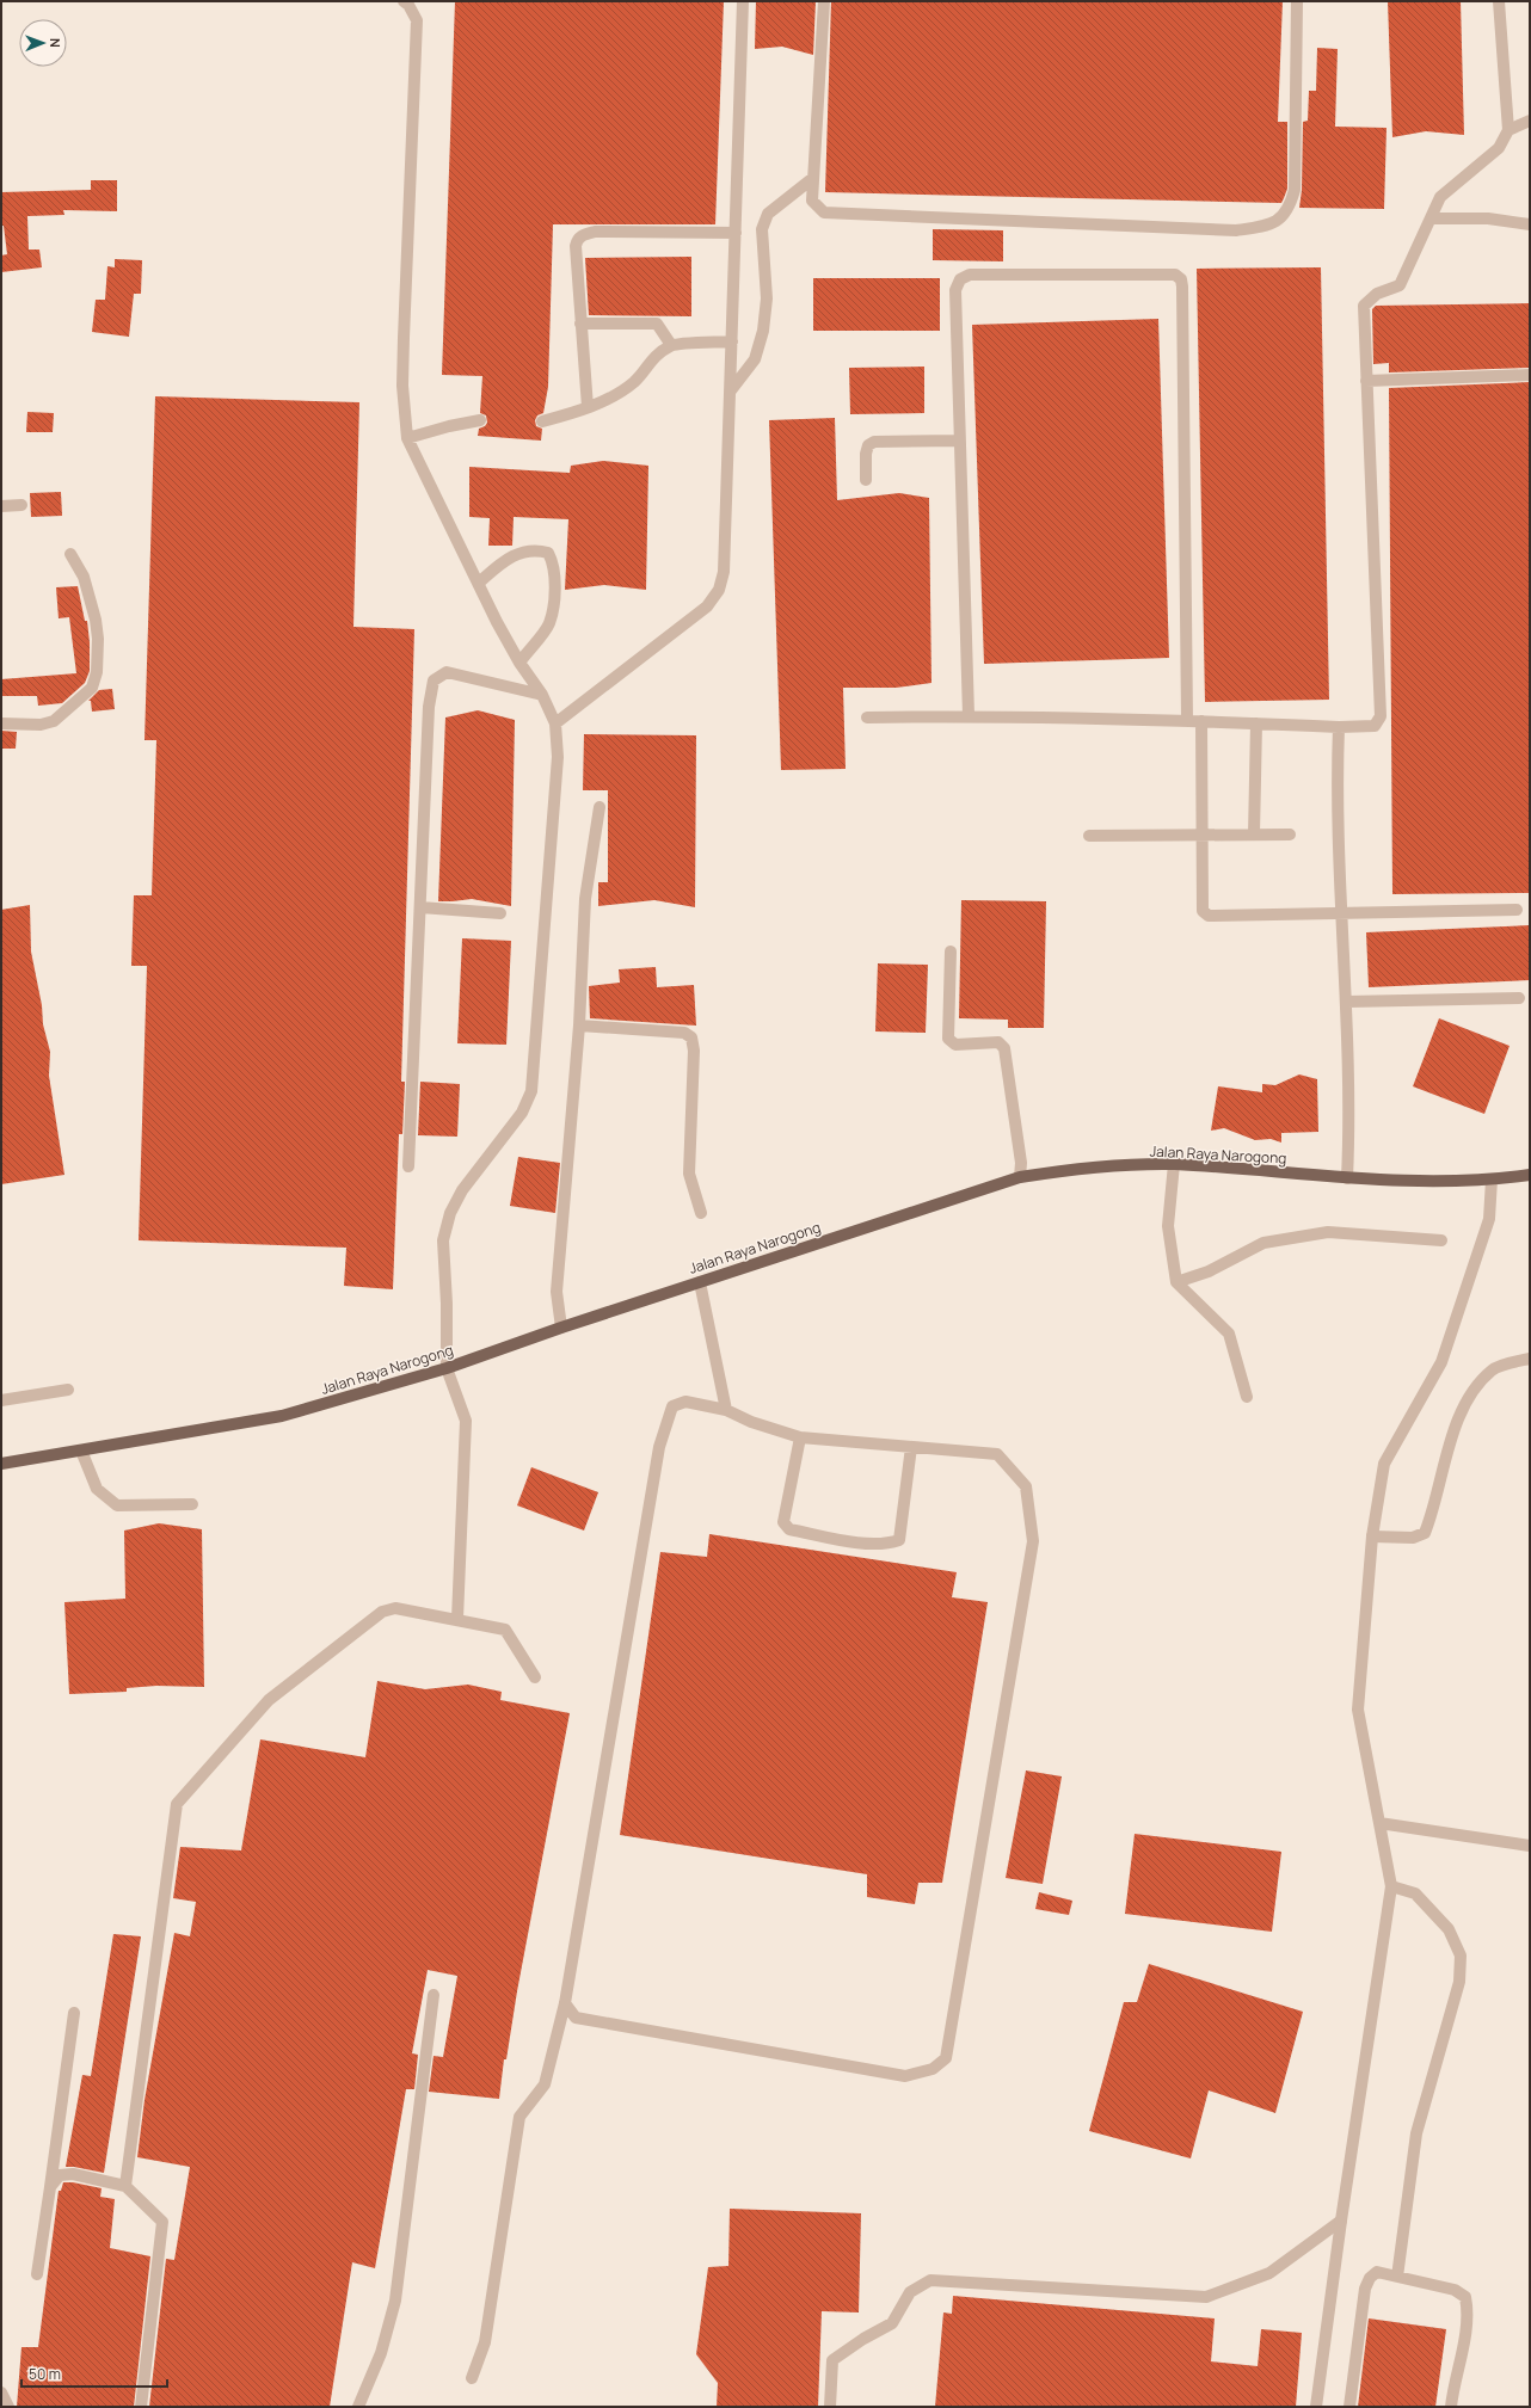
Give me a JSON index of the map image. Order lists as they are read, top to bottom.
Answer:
{
  "streets": {
    "main road": ["Jalan Raya Narogong"]
  },
  "scale_bar": "50 m",
  "north": "right"
}
